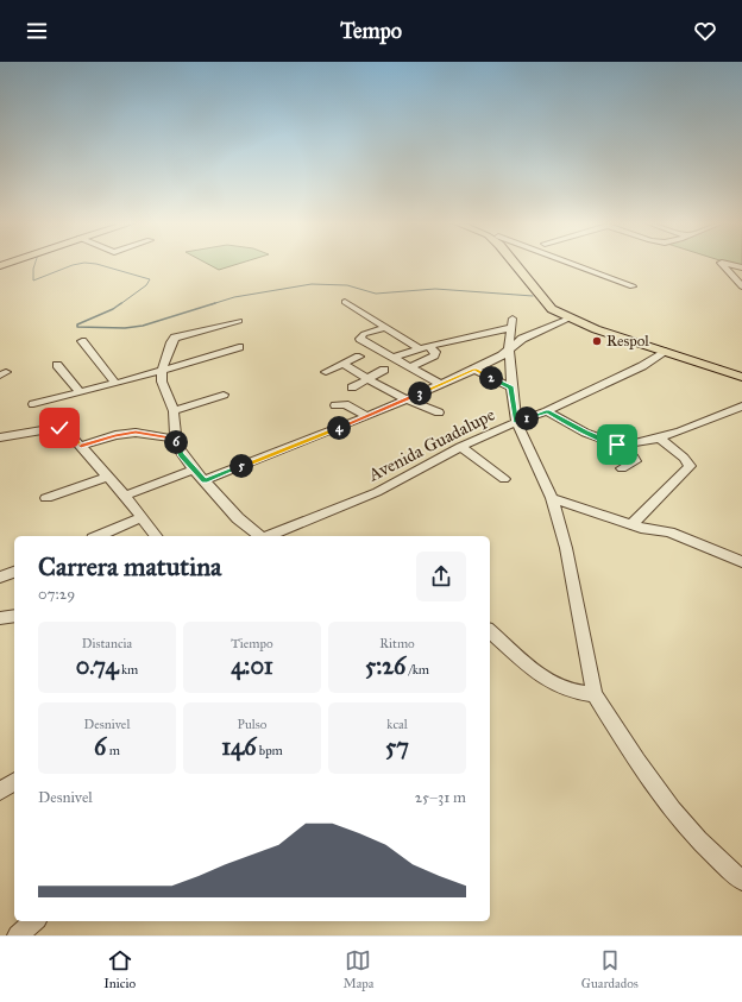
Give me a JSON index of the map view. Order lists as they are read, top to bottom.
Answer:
{
  "streets": {
    "street": ["Avenida Guadalupe"]
  },
  "places": ["Respol"],
  "page": {
    "header": "Tempo",
    "pins": [
      "2",
      "3",
      "1",
      "4",
      "6",
      "5"
    ],
    "heading": ["Carrera matutina", "07:29"],
    "stats": [
      ["Distancia", "0.74 km"],
      ["Tiempo", "4:01"],
      ["Ritmo", "5:26 /km"],
      ["Desnivel", "6 m"],
      ["Pulso", "146 bpm"],
      ["kcal", "57"]
    ],
    "chart": ["Desnivel", "25–31 m"],
    "tabs": ["Inicio", "Mapa", "Guardados"]
  }
}
